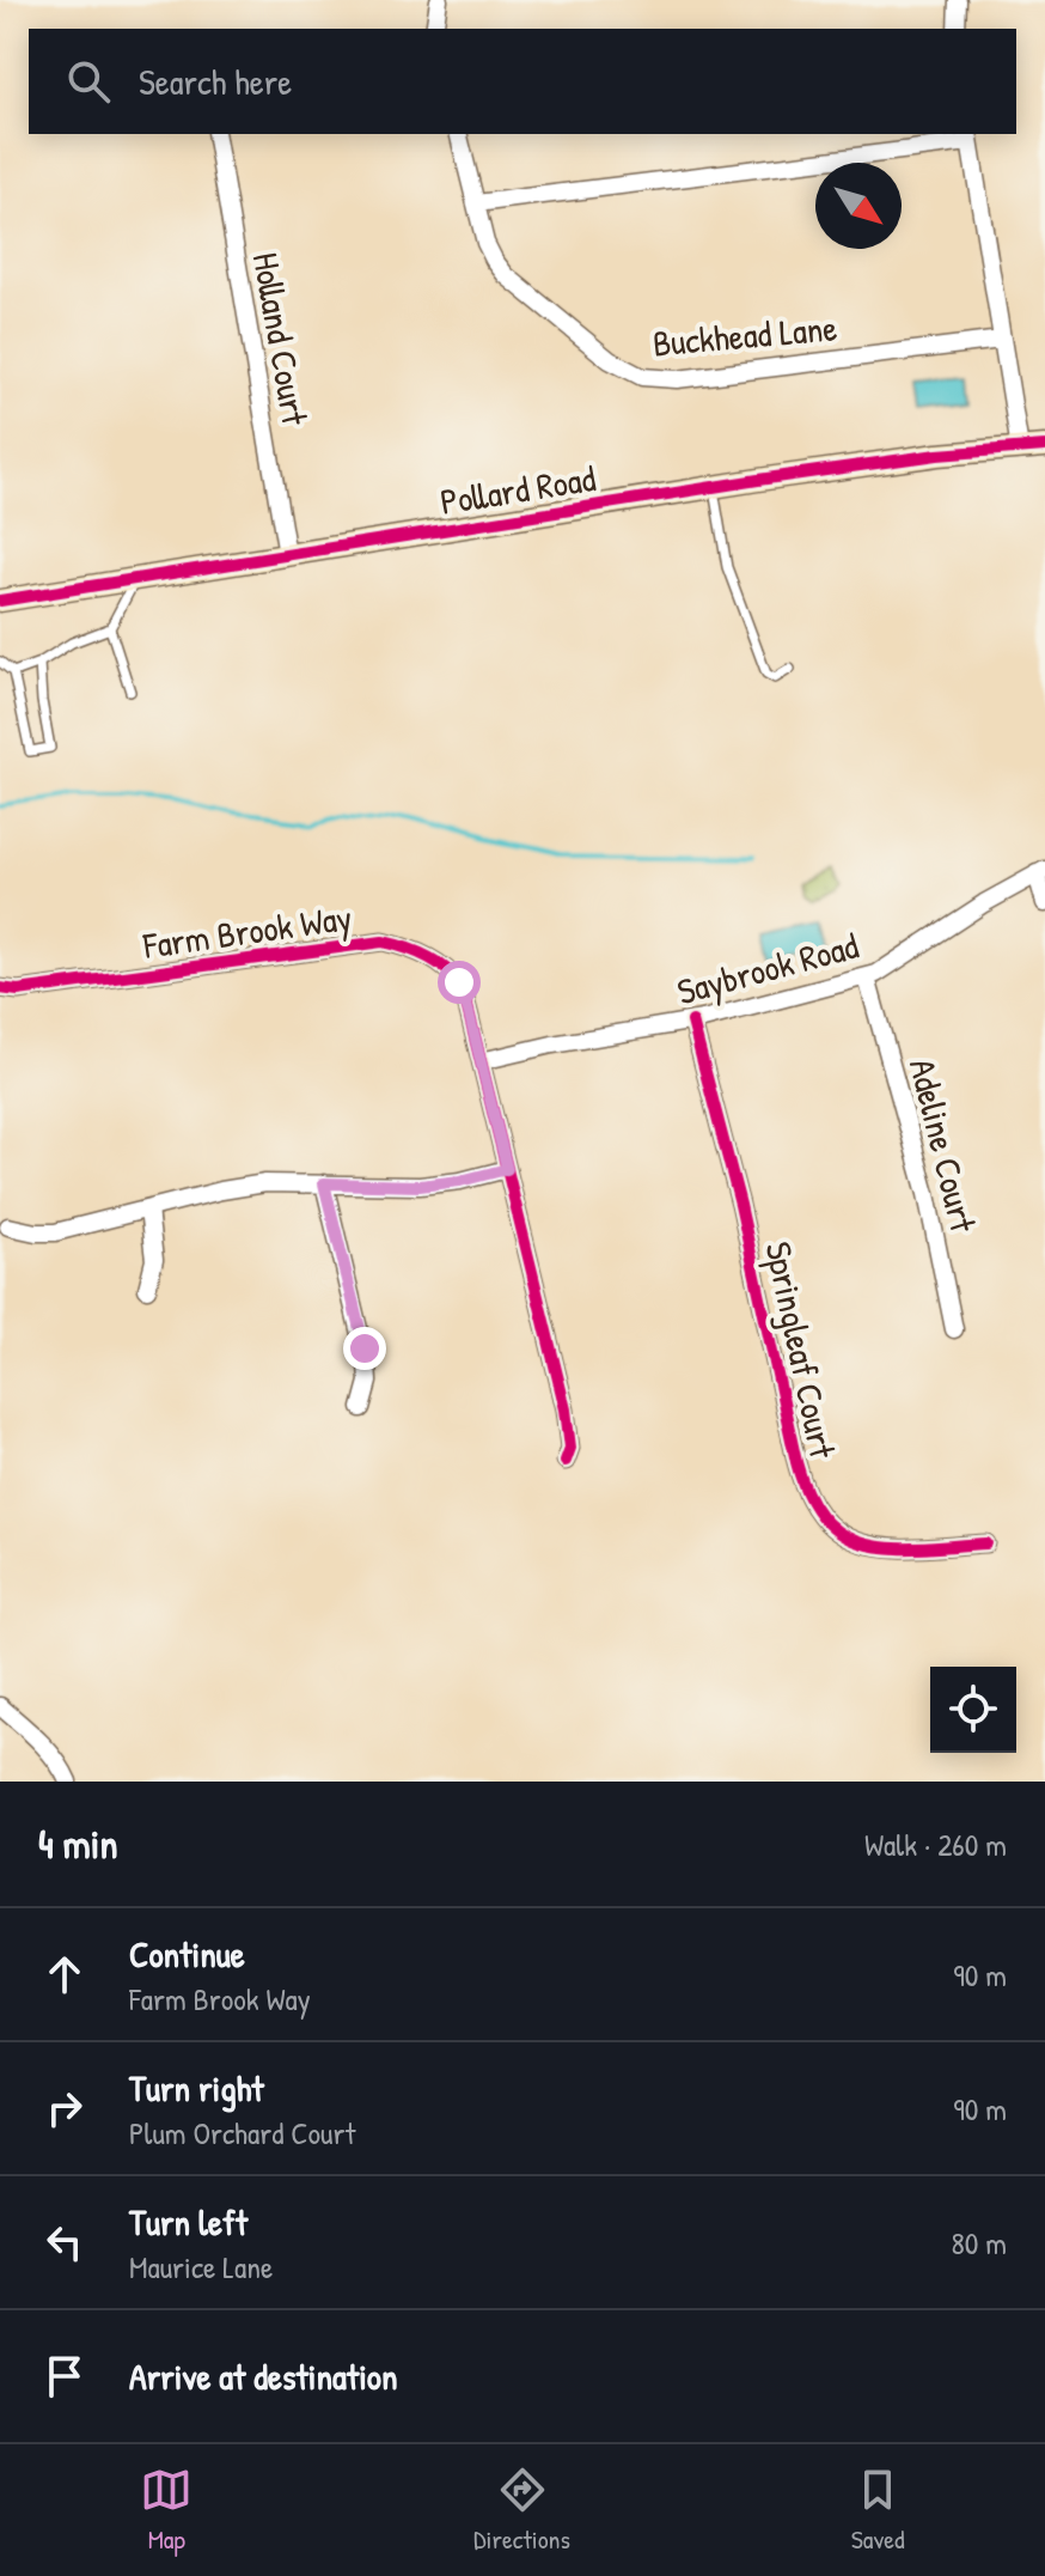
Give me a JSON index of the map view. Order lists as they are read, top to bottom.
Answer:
{
  "streets": {
    "street": [
      "Buckhead Lane",
      "Holland Court",
      "Pollard Road",
      "Farm Brook Way",
      "Saybrook Road",
      "Adeline Court",
      "Springleaf Court"
    ]
  },
  "crossings": [
    ["Holland Court", "Pollard Road"],
    ["Farm Brook Way", "Saybrook Road"],
    ["Saybrook Road", "Adeline Court"],
    ["Saybrook Road", "Springleaf Court"]
  ],
  "north": "bottom right",
  "page": {
    "search": "Search here",
    "heading": ["4 min", "Walk · 260 m"],
    "list": [
      ["Continue", "Farm Brook Way", "90 m"],
      ["Turn right", "Plum Orchard Court", "90 m"],
      ["Turn left", "Maurice Lane", "80 m"],
      "Arrive at destination"
    ],
    "nav": ["Map", "Directions", "Saved"]
  }
}
